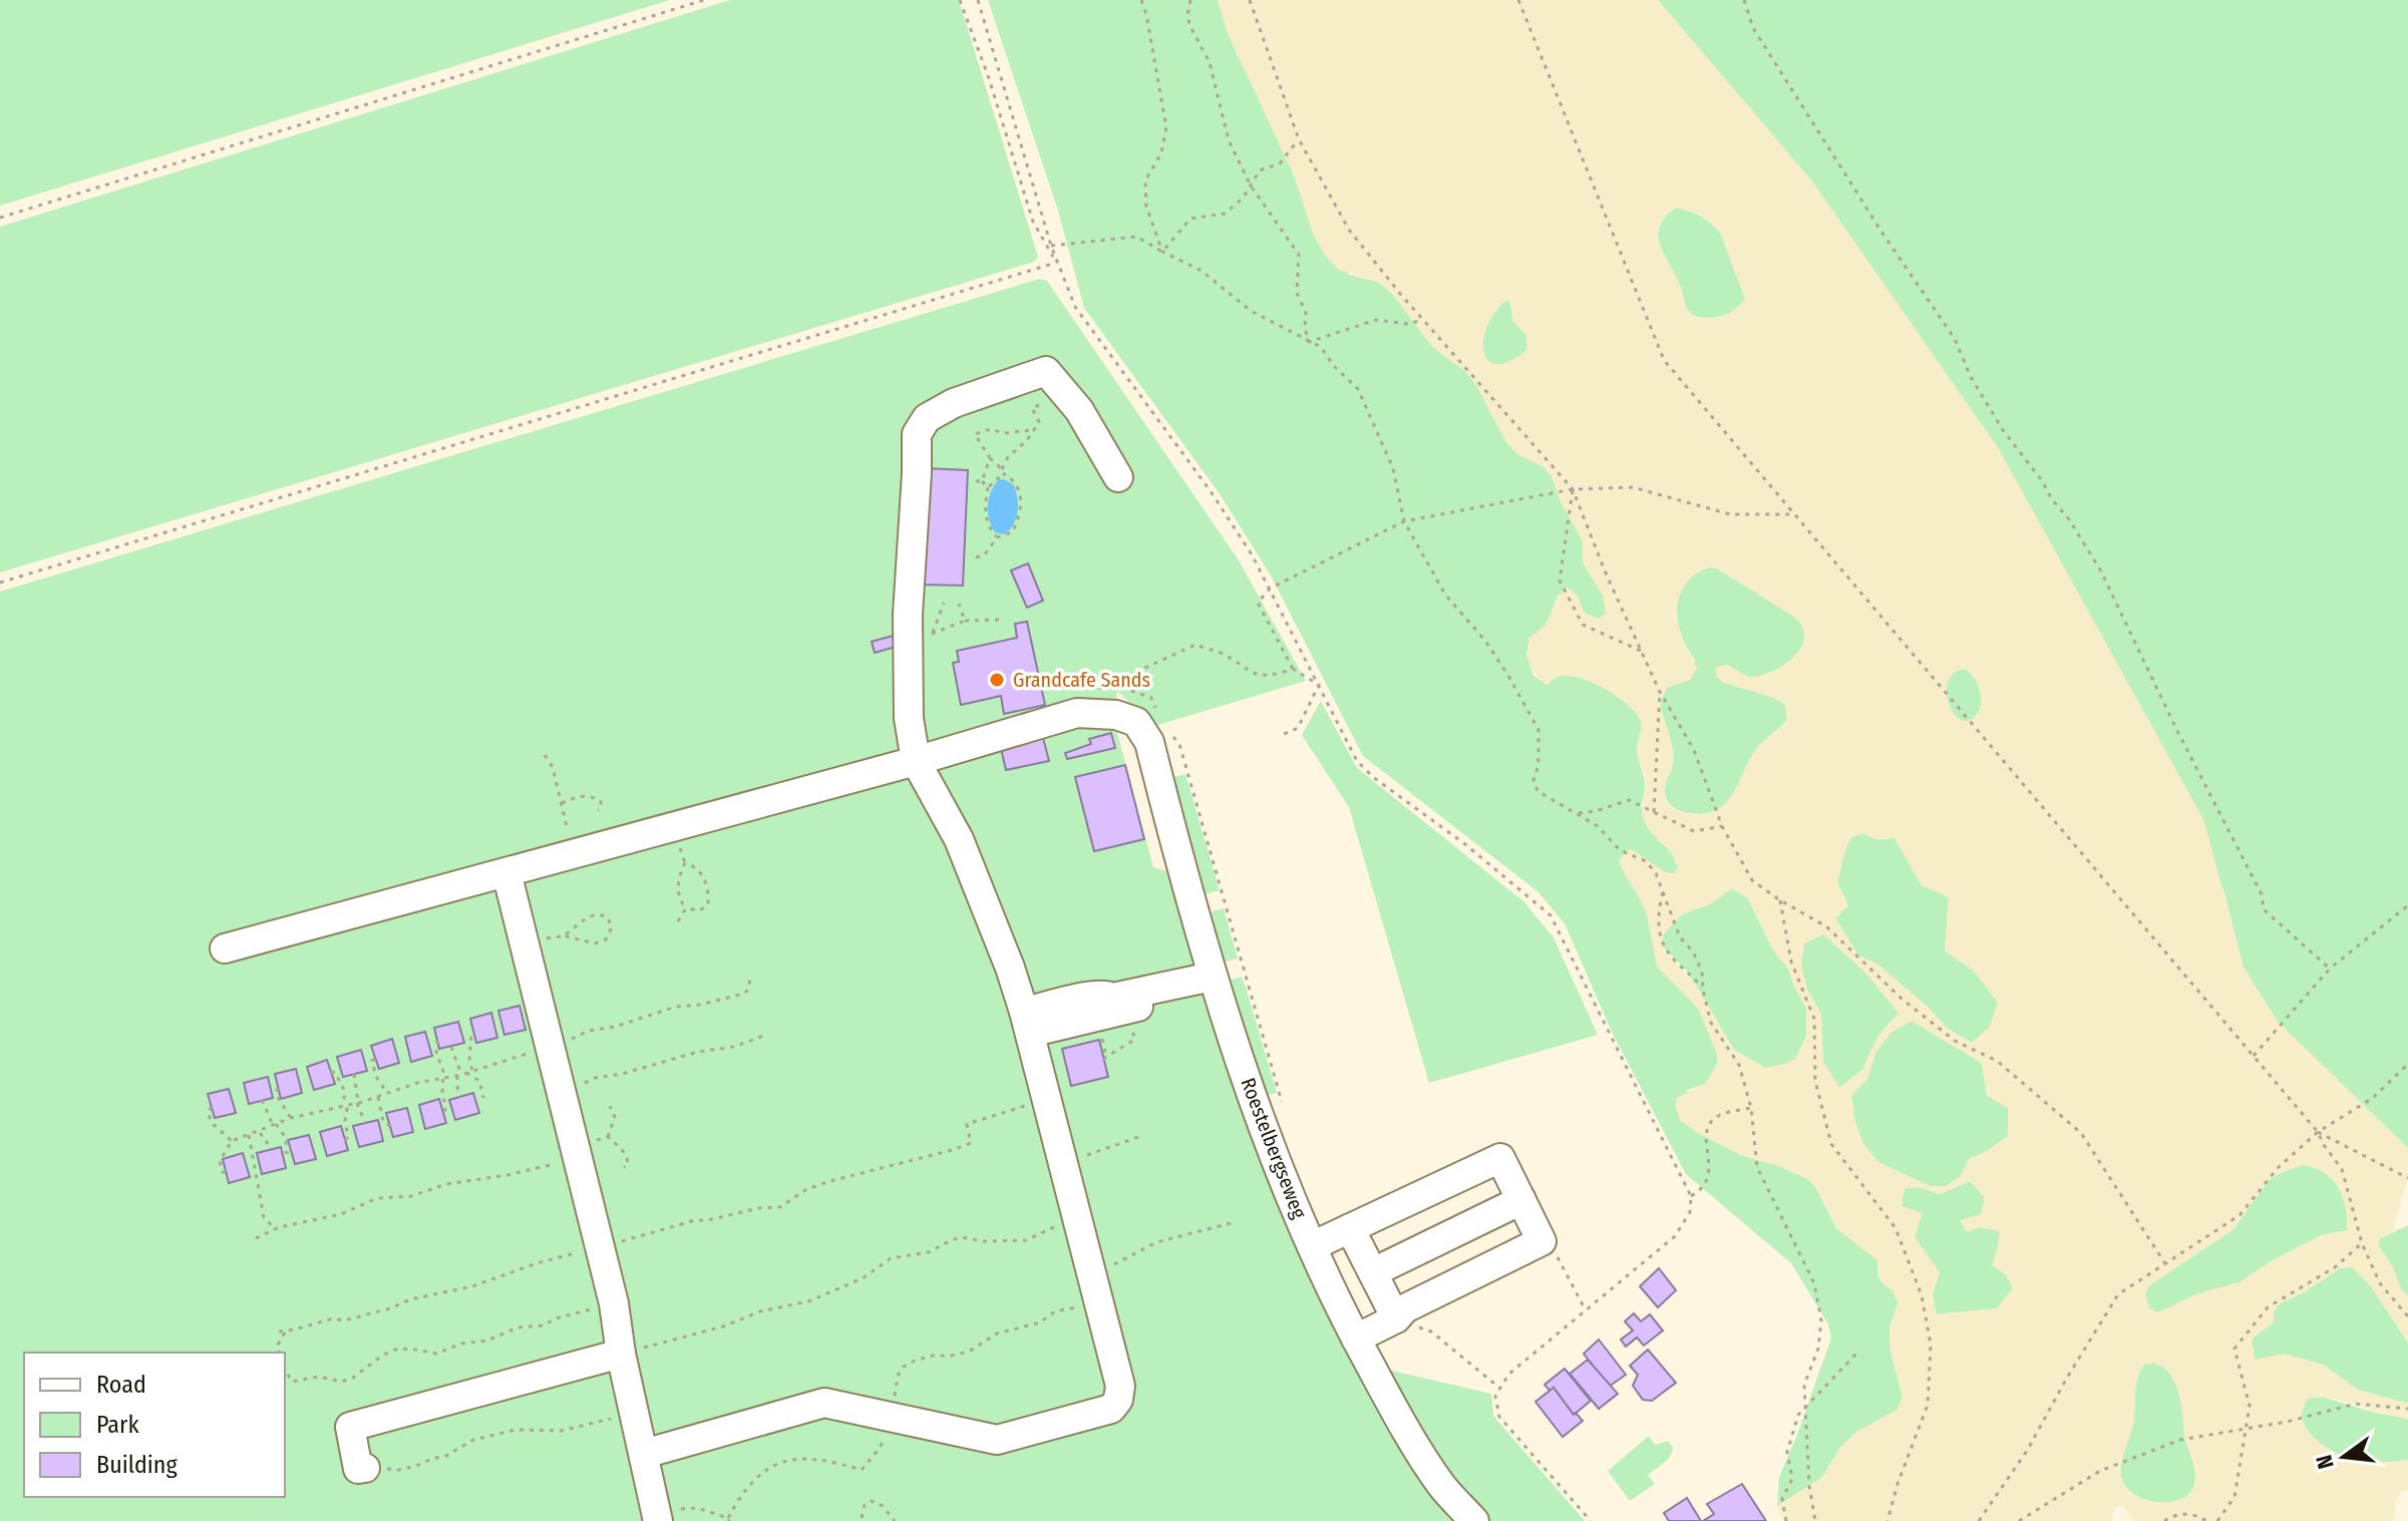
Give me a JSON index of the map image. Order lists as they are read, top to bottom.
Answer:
{
  "streets": {
    "street": ["Roestelbergseweg"]
  },
  "places": ["Grandcafe Sands"],
  "legend": ["Road", "Park", "Building"],
  "north": "left"
}
